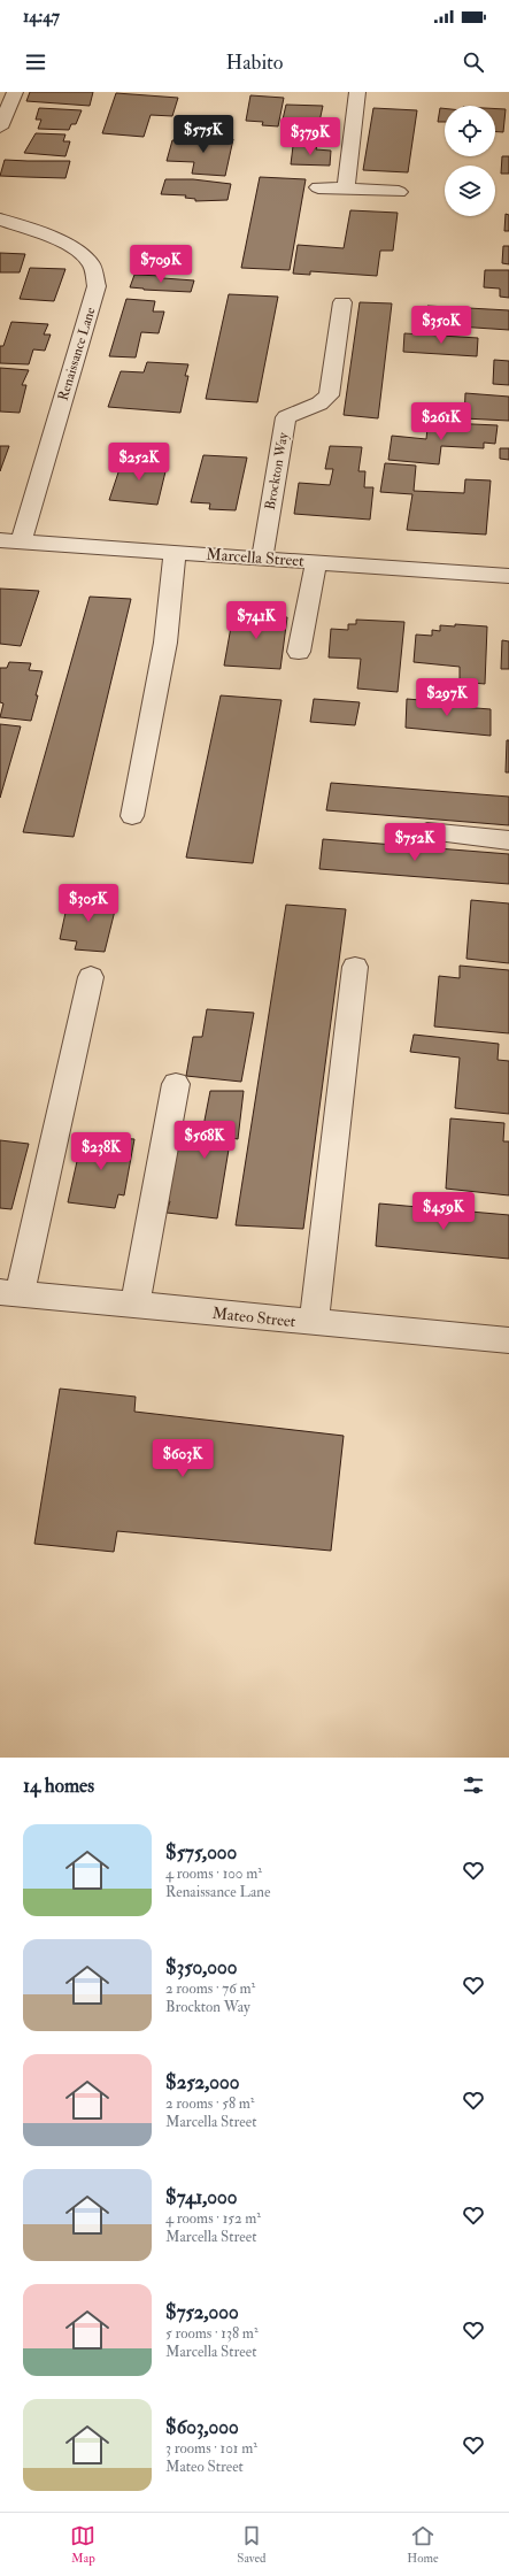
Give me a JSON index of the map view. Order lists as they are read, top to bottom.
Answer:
{
  "streets": {
    "street": [
      "Renaissance Lane",
      "Brockton Way",
      "Marcella Street",
      "Mateo Street"
    ]
  },
  "crossings": [
    ["Renaissance Lane", "Marcella Street"],
    ["Brockton Way", "Marcella Street"]
  ],
  "page": {
    "status": "14:47",
    "header": "Habito",
    "price": [
      "$575K",
      "$379K",
      "$709K",
      "$350K",
      "$261K",
      "$252K",
      "$741K",
      "$297K",
      "$752K",
      "$305K",
      "$568K",
      "$238K",
      "$459K",
      "$603K"
    ],
    "heading": "14 homes",
    "list": [
      {
        "name": "$575,000",
        "note": "4 rooms · 100 m² · Renaissance Lane"
      },
      {
        "name": "$350,000",
        "note": "2 rooms · 76 m² · Brockton Way"
      },
      {
        "name": "$252,000",
        "note": "2 rooms · 58 m² · Marcella Street"
      },
      {
        "name": "$741,000",
        "note": "4 rooms · 152 m² · Marcella Street"
      },
      {
        "name": "$752,000",
        "note": "5 rooms · 138 m² · Marcella Street"
      },
      {
        "name": "$603,000",
        "note": "3 rooms · 101 m² · Mateo Street"
      }
    ],
    "tabs": ["Map", "Saved", "Home"]
  }
}
